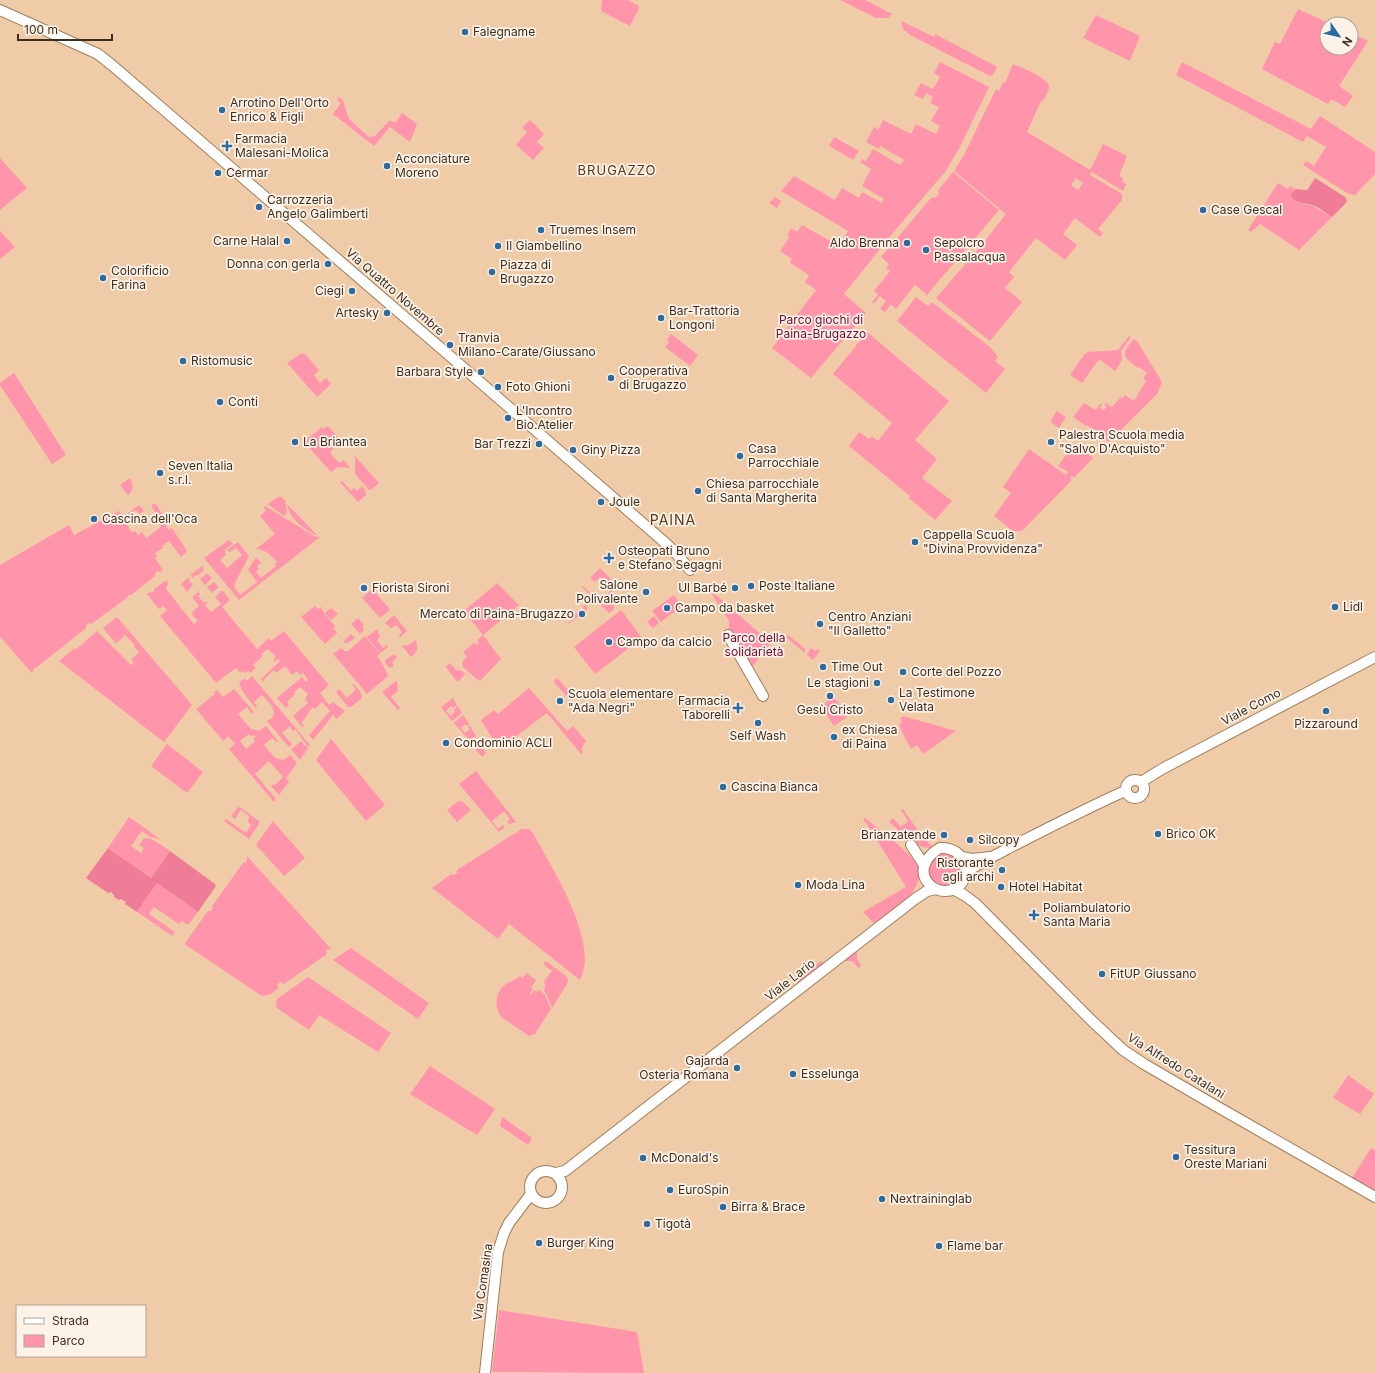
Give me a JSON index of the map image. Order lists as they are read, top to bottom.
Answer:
{
  "streets": {
    "main road": [
      "Via Quattro Novembre",
      "Viale Como",
      "Viale Lario",
      "Via Alfredo Catalani",
      "Via Comasina"
    ]
  },
  "crossings": [
    ["Viale Lario", "Via Alfredo Catalani"],
    ["Viale Lario", "Via Comasina"]
  ],
  "districts": ["BRUGAZZO", "PAINA"],
  "parks": ["Parco giochi di Paina-Brugazzo", "Parco della solidarietà"],
  "places": {
    "other": [
      "Falegname",
      "Arrotino Dell'Orto Enrico & Figli",
      "Acconciature Moreno",
      "Cermar",
      "Carrozzeria Angelo Galimberti",
      "Case Gescal",
      "Truemes Insem",
      "Carne Halal",
      "Aldo Brenna",
      "Il Giambellino",
      "Sepolcro Passalacqua",
      "Donna con gerla",
      "Piazza di Brugazzo",
      "Colorificio Farina",
      "Ciegi",
      "Artesky",
      "Bar-Trattoria Longoni",
      "Tranvia Milano-Carate/Giussano",
      "Ristomusic",
      "Barbara Style",
      "Cooperativa di Brugazzo",
      "Foto Ghioni",
      "Conti",
      "L'Incontro Bio.Atelier",
      "La Briantea",
      "Palestra Scuola media \"Salvo D'Acquisto\"",
      "Bar Trezzi",
      "Giny Pizza",
      "Casa Parrocchiale",
      "Seven Italia s.r.l.",
      "Chiesa parrocchiale di Santa Margherita",
      "Joule",
      "Cascina dell'Oca",
      "Cappella Scuola \"Divina Provvidenza\"",
      "Poste Italiane",
      "Fiorista Sironi",
      "Ul Barbé",
      "Salone Polivalente",
      "Lidl",
      "Campo da basket",
      "Mercato di Paina-Brugazzo",
      "Centro Anziani \"Il Galletto\"",
      "Campo da calcio",
      "Time Out",
      "Corte del Pozzo",
      "Le stagioni",
      "Gesù Cristo",
      "La Testimone Velata",
      "Scuola elementare \"Ada Negri\"",
      "Pizzaround",
      "Self Wash",
      "ex Chiesa di Paina",
      "Condominio ACLI",
      "Cascina Bianca",
      "Brico OK",
      "Brianzatende",
      "Silcopy",
      "Ristorante agli archi",
      "Moda Lina",
      "Hotel Habitat",
      "FitUP Giussano",
      "Gajarda Osteria Romana",
      "Esselunga",
      "Tessitura Oreste Mariani",
      "McDonald's",
      "EuroSpin",
      "Nextraininglab",
      "Birra & Brace",
      "Tigotà",
      "Burger King",
      "Flame bar"
    ],
    "health": [
      "Farmacia Malesani-Molica",
      "Osteopati Bruno e Stefano Segagni",
      "Farmacia Taborelli",
      "Poliambulatorio Santa Maria"
    ]
  },
  "legend": ["Strada", "Parco"],
  "scale_bar": "100 m",
  "north": "bottom right"
}
